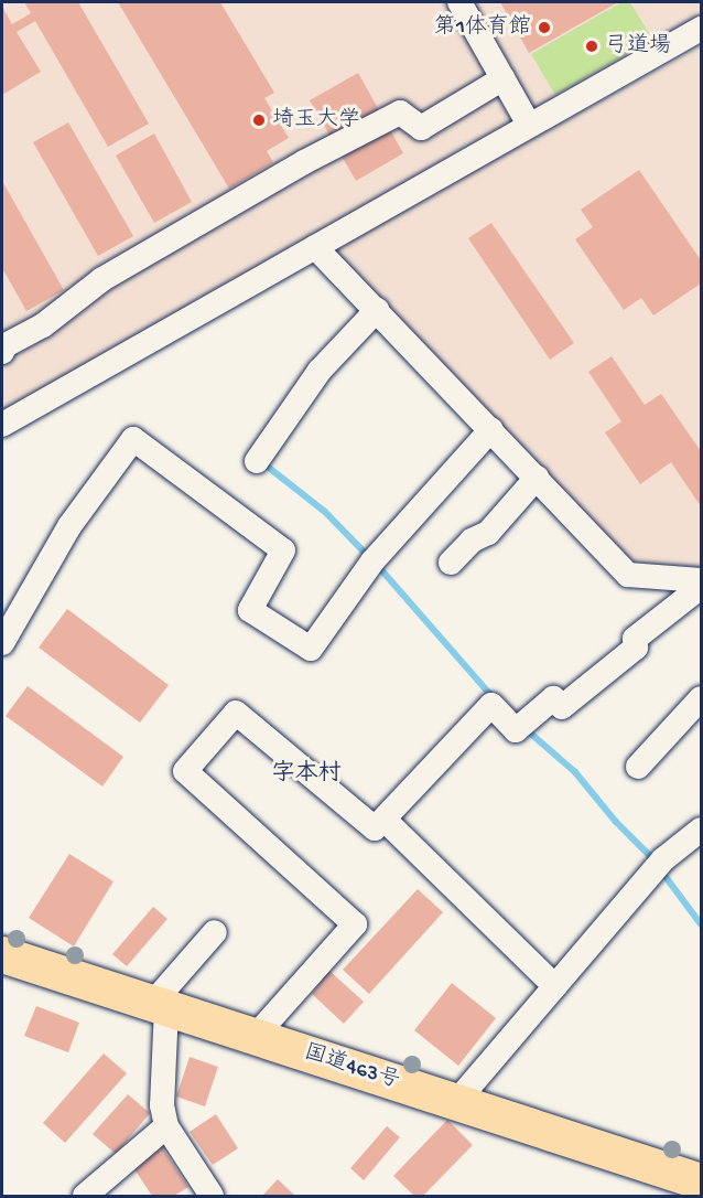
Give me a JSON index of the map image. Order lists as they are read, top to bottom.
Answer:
{
  "streets": {
    "highway": ["国道463号"]
  },
  "districts": ["字本村"],
  "places": ["第1体育館", "弓道場", "埼玉大学"]
}
